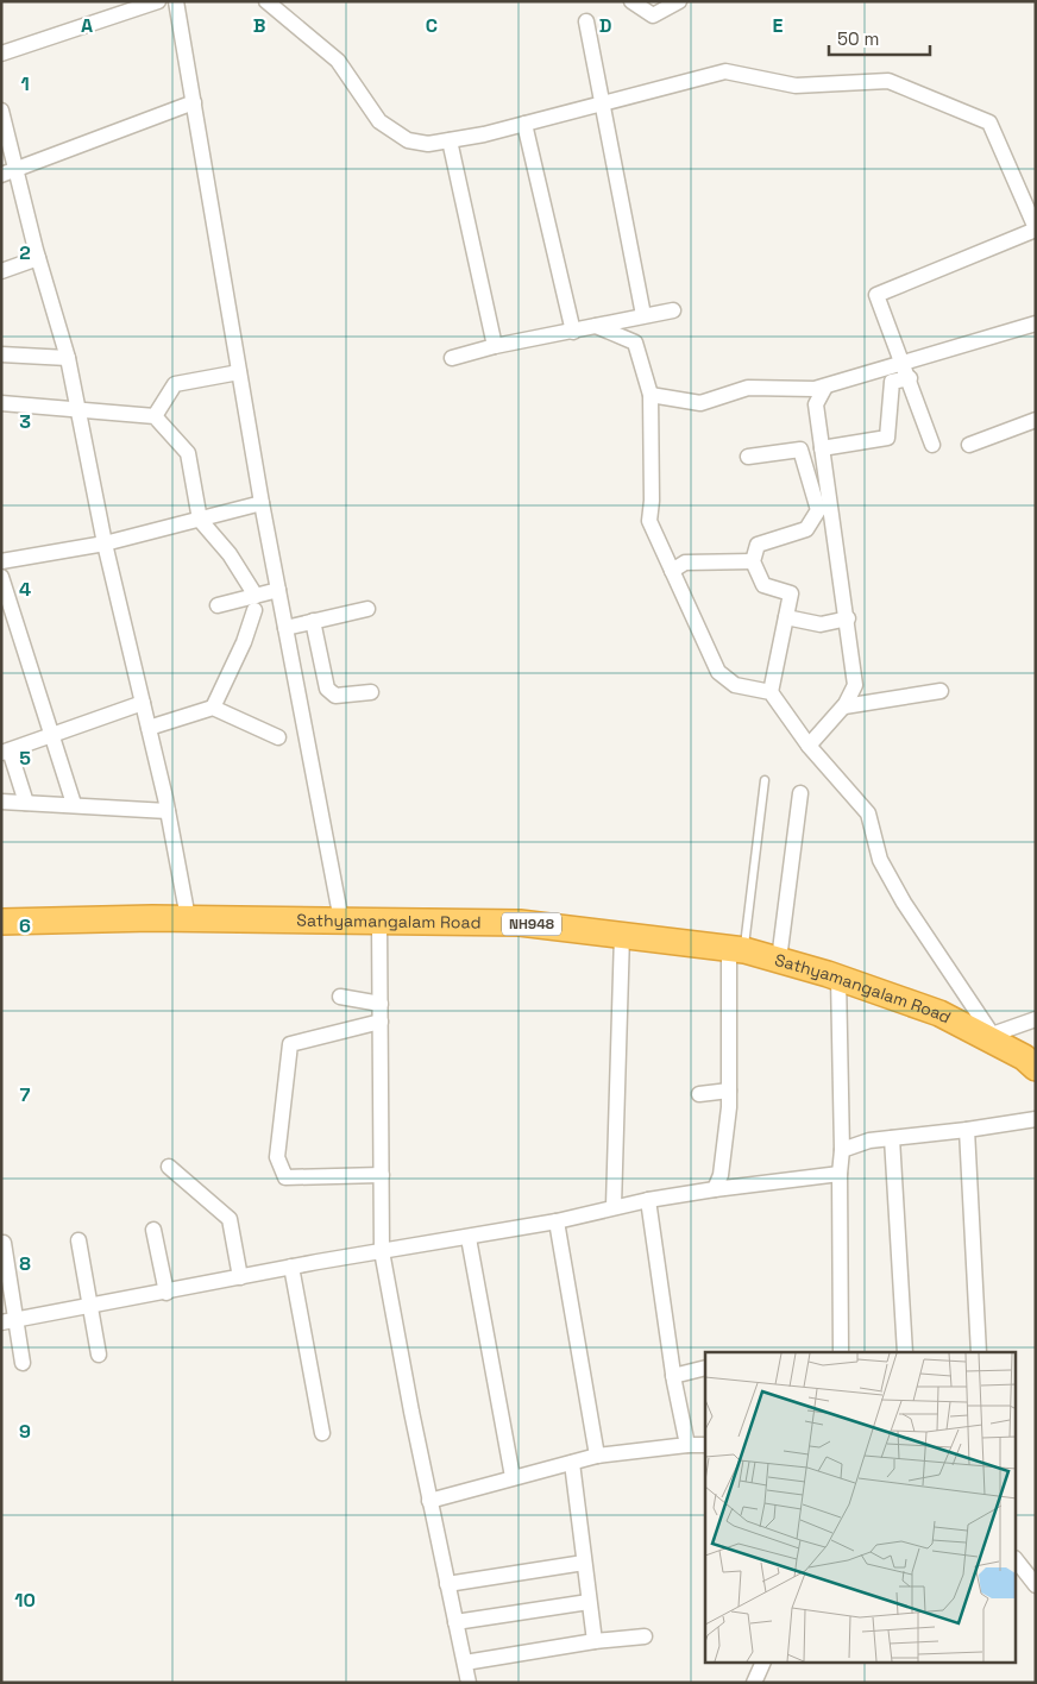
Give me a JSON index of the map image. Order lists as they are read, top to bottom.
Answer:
{
  "streets": {
    "highway": ["Sathyamangalam Road", "NH948"]
  },
  "scale_bar": "50 m",
  "grid": {
    "columns": [
      "A",
      "B",
      "C",
      "D",
      "E"
    ],
    "rows": [
      "1",
      "2",
      "3",
      "4",
      "5",
      "6",
      "7",
      "8",
      "9",
      "10"
    ]
  }
}
